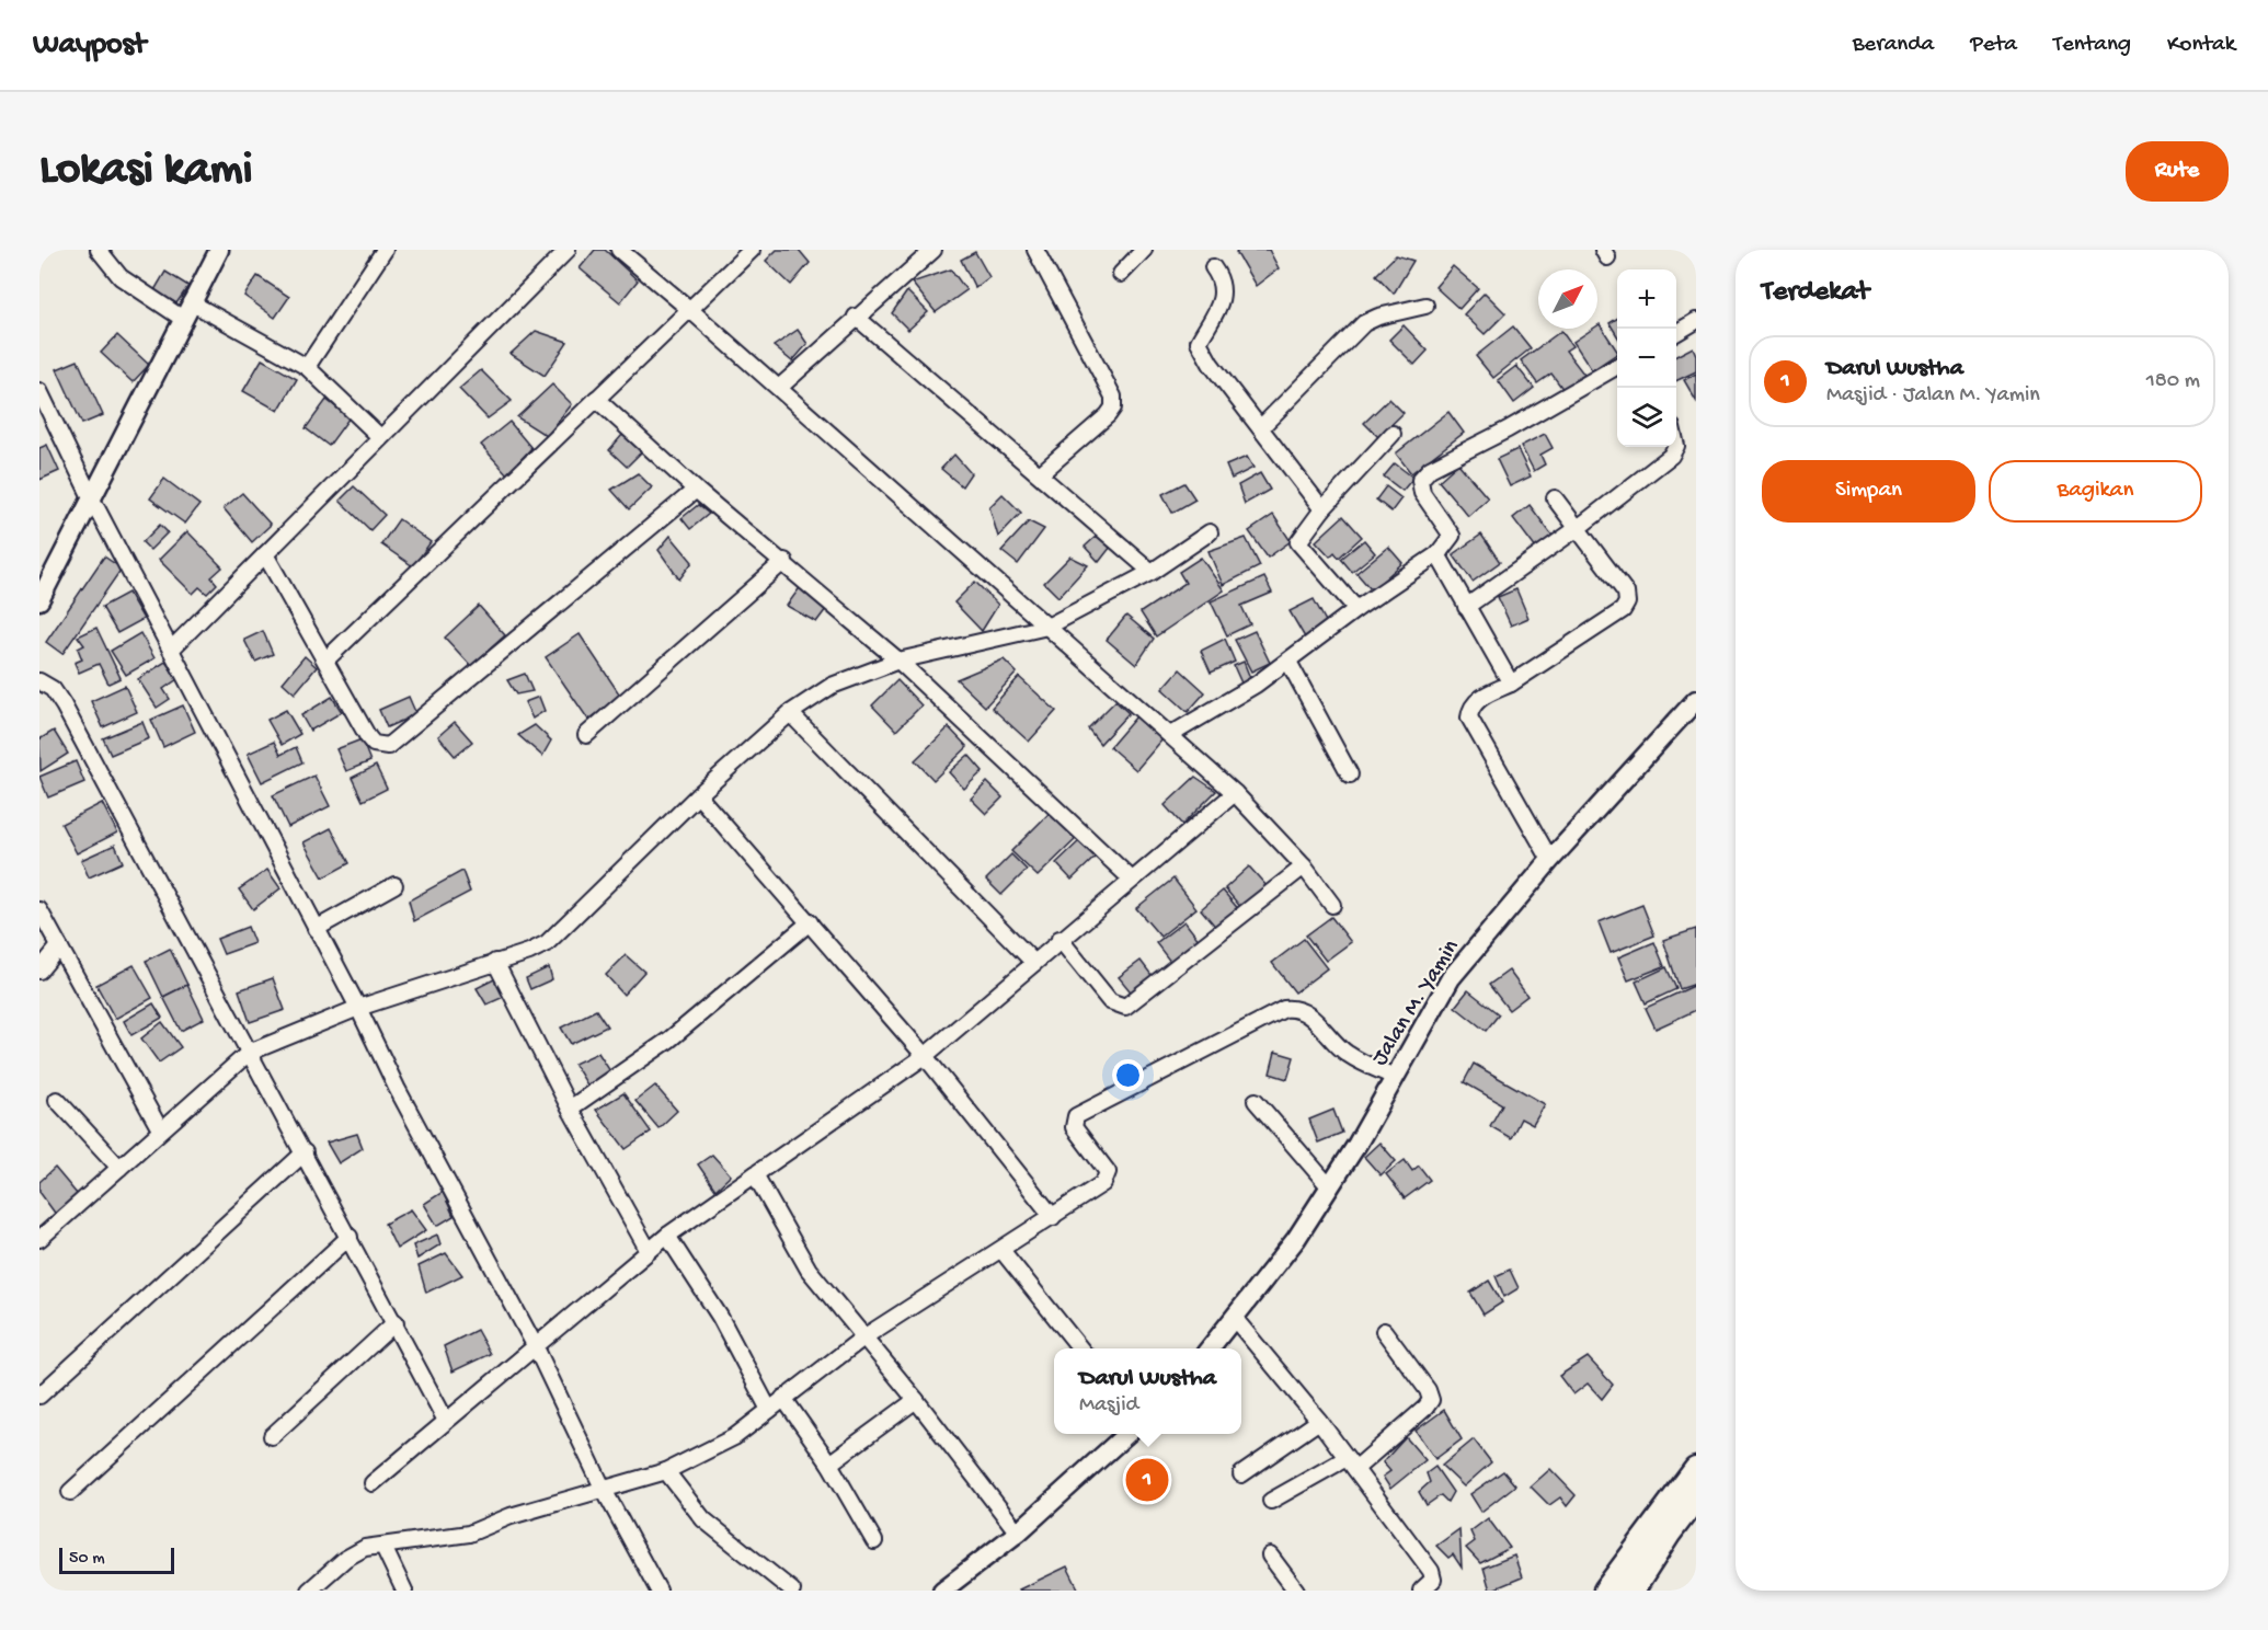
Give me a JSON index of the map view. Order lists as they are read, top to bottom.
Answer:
{
  "streets": {
    "street": ["Jalan M. Yamin"]
  },
  "scale_bar": "50 m",
  "north": "top right",
  "page": {
    "header": "Waypost",
    "nav": [
      "Beranda",
      "Peta",
      "Tentang",
      "Kontak"
    ],
    "buttons": [
      "Rute",
      ["Simpan", "Bagikan"]
    ],
    "title": "Lokasi kami",
    "heading": "Terdekat",
    "map_buttons": ["+", "−"],
    "list": [
      {
        "mark": "1",
        "name": "Darul Wustha",
        "note": "Masjid · Jalan M. Yamin",
        "value": "180 m"
      }
    ],
    "popup": ["Darul Wustha", "Masjid"],
    "pins": "1",
    "scale": "50 m"
  }
}
